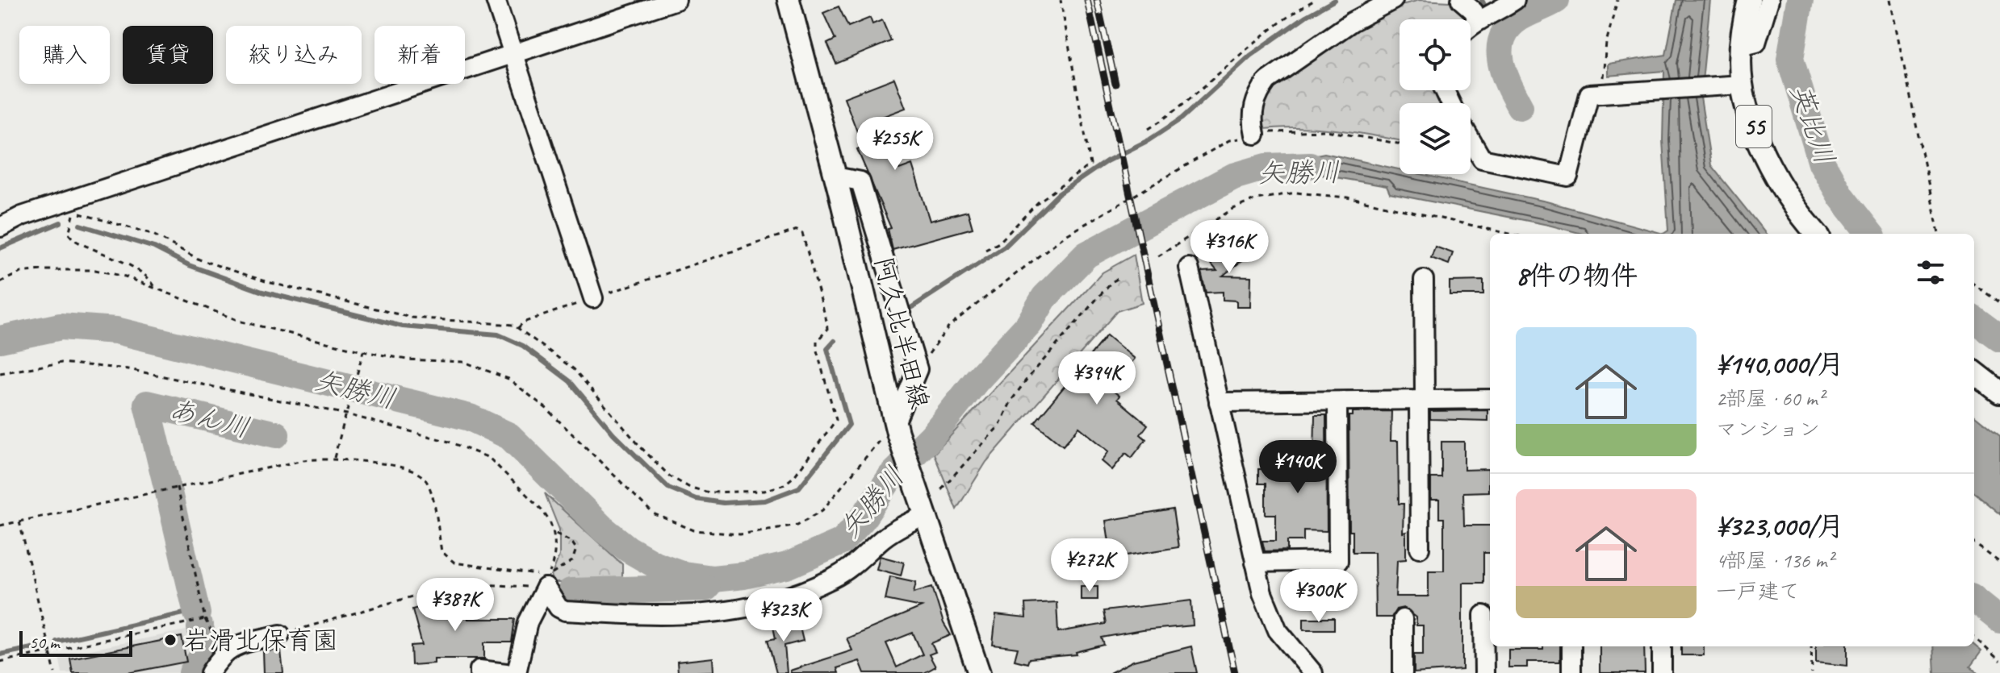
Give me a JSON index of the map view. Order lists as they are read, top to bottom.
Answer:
{
  "streets": {
    "main road": ["55", "阿久比半田線"]
  },
  "water": ["英比川", "矢勝川", "あん川"],
  "places": ["岩滑北保育園"],
  "scale_bar": "50 m",
  "page": {
    "chip": [
      "購入",
      "賃貸",
      "絞り込み",
      "新着"
    ],
    "price": [
      "¥255K",
      "¥316K",
      "¥394K",
      "¥140K",
      "¥272K",
      "¥300K",
      "¥387K",
      "¥323K"
    ],
    "heading": "8件の物件",
    "list": [
      {
        "name": "¥140,000/月",
        "note": "2部屋 · 60 m² · マンション"
      },
      {
        "name": "¥323,000/月",
        "note": "4部屋 · 136 m² · 一戸建て"
      }
    ],
    "scale": "50 m"
  }
}
